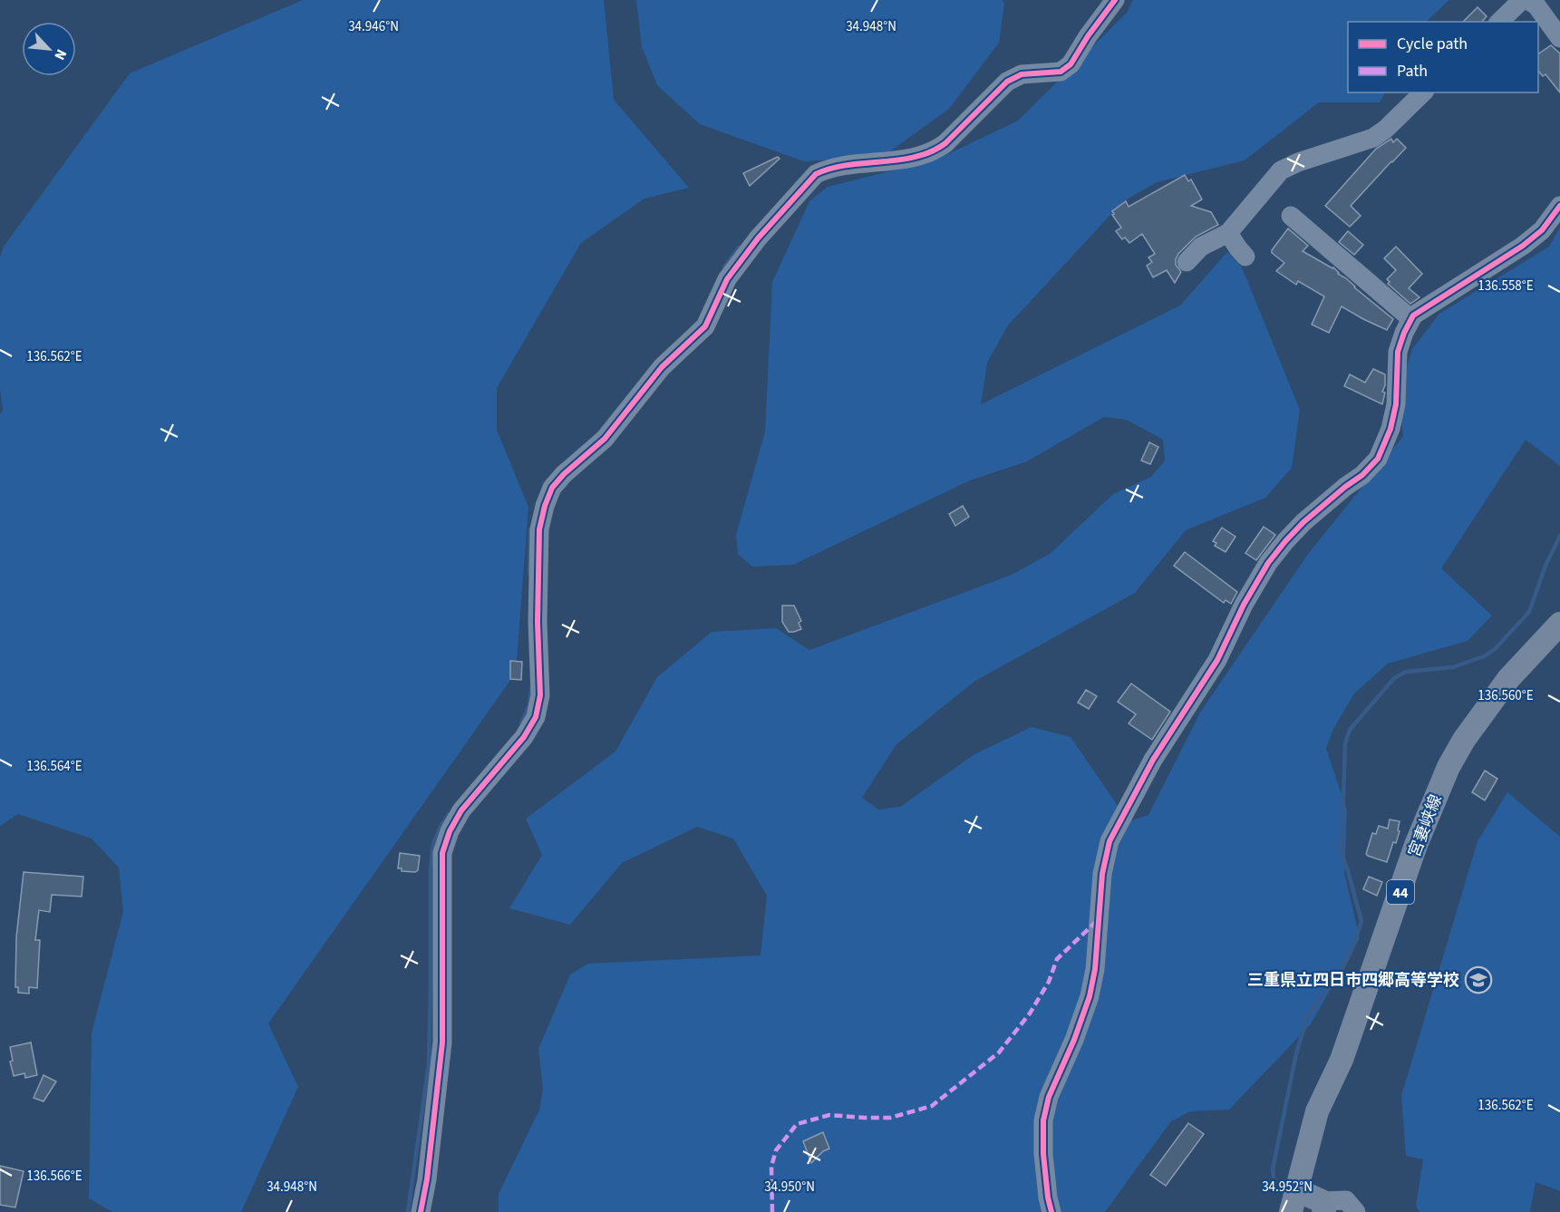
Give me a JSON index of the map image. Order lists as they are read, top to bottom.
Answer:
{
  "streets": {
    "main road": ["宮妻峡線", "44"]
  },
  "places": {
    "school or university": ["三重県立四日市四郷高等学校"]
  },
  "legend": ["Cycle path", "Path"],
  "north": "bottom right",
  "coordinates": [
    "34.946°N",
    "34.948°N",
    "136.558°E",
    "136.562°E",
    "136.560°E",
    "136.564°E",
    "136.566°E",
    "34.950°N",
    "34.952°N"
  ]
}
